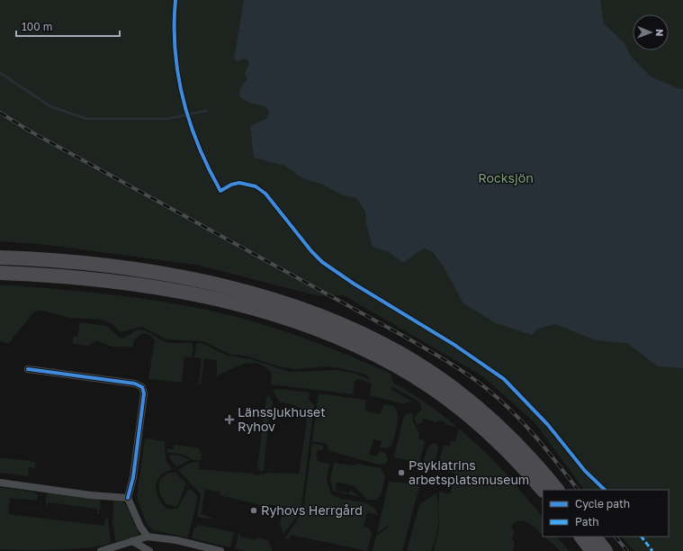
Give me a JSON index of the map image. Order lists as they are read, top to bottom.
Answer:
{
  "parks": ["Rocksjön"],
  "places": {
    "health": ["Länssjukhuset Ryhov"],
    "other": ["Psykiatrins arbetsplatsmuseum", "Ryhovs Herrgård"]
  },
  "legend": ["Cycle path", "Path"],
  "scale_bar": "100 m",
  "north": "right"
}
